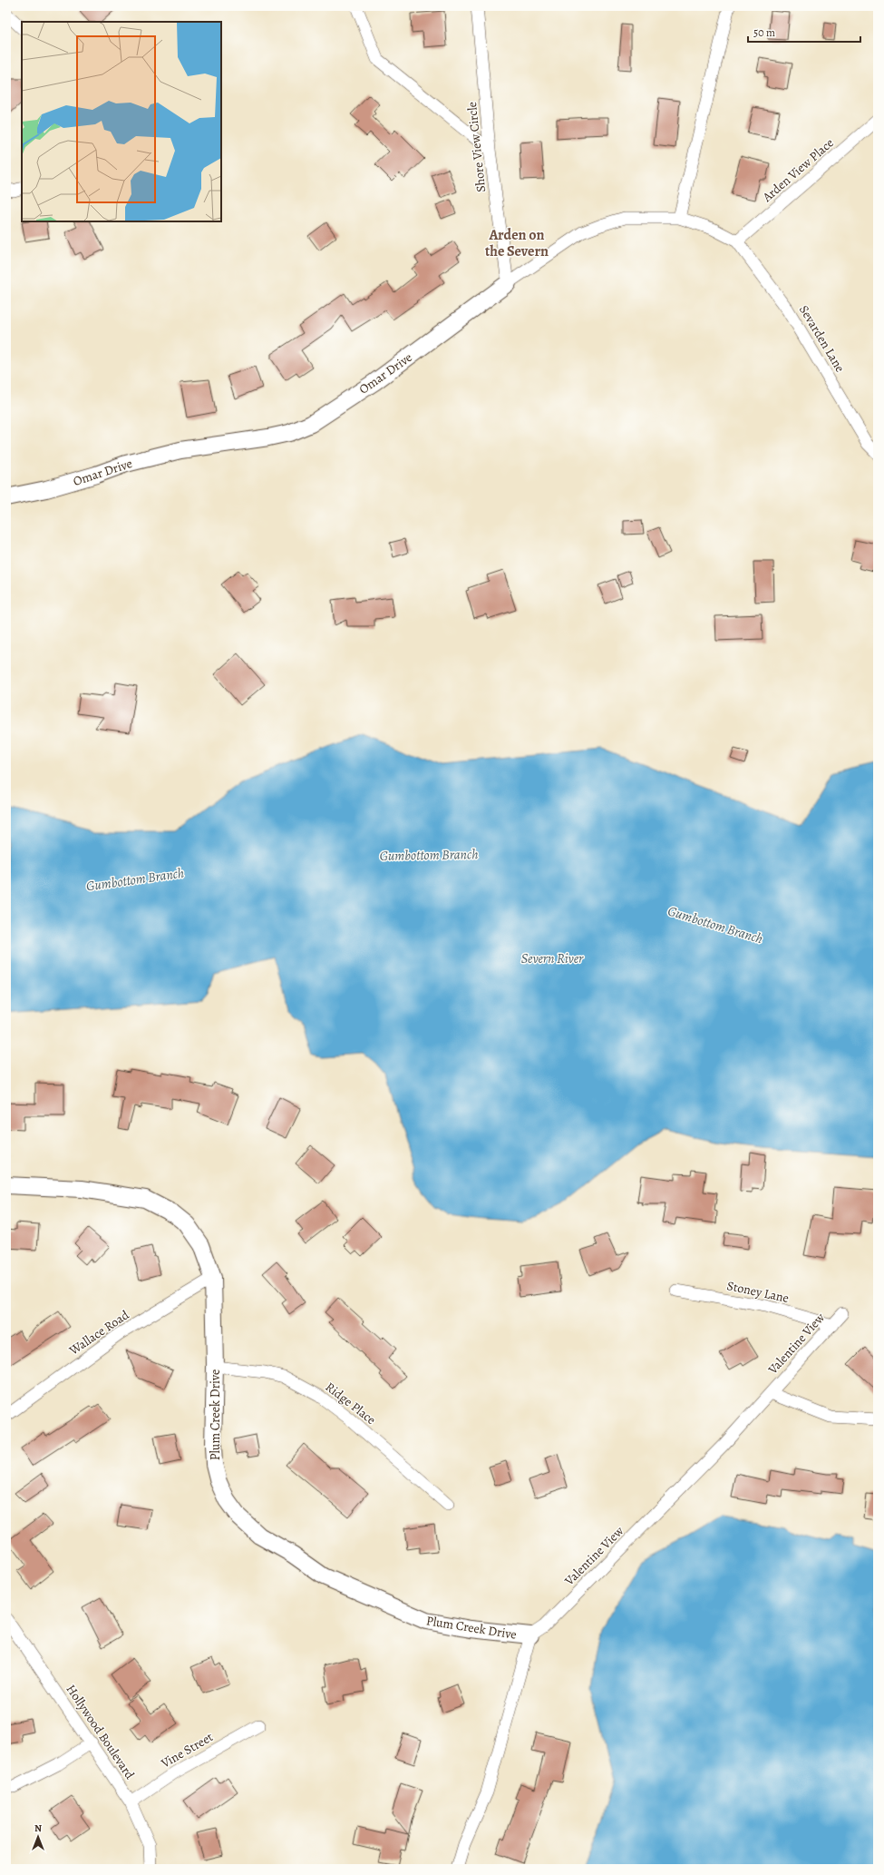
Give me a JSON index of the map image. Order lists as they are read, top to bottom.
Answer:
{
  "streets": {
    "street": [
      "Shore View Circle",
      "Arden View Place",
      "Sevarden Lane",
      "Omar Drive",
      "Stoney Lane",
      "Wallace Road",
      "Valentine View",
      "Ridge Place",
      "Plum Creek Drive",
      "Hollywood Boulevard",
      "Vine Street"
    ]
  },
  "crossings": [
    ["Shore View Circle", "Omar Drive"],
    ["Arden View Place", "Sevarden Lane"],
    ["Arden View Place", "Omar Drive"],
    ["Sevarden Lane", "Omar Drive"],
    ["Stoney Lane", "Valentine View"],
    ["Wallace Road", "Plum Creek Drive"],
    ["Valentine View", "Plum Creek Drive"],
    ["Ridge Place", "Plum Creek Drive"],
    ["Hollywood Boulevard", "Vine Street"]
  ],
  "districts": ["Arden on the Severn"],
  "water": ["Gumbottom Branch", "Severn River"],
  "scale_bar": "50 m",
  "north": "top"
}
